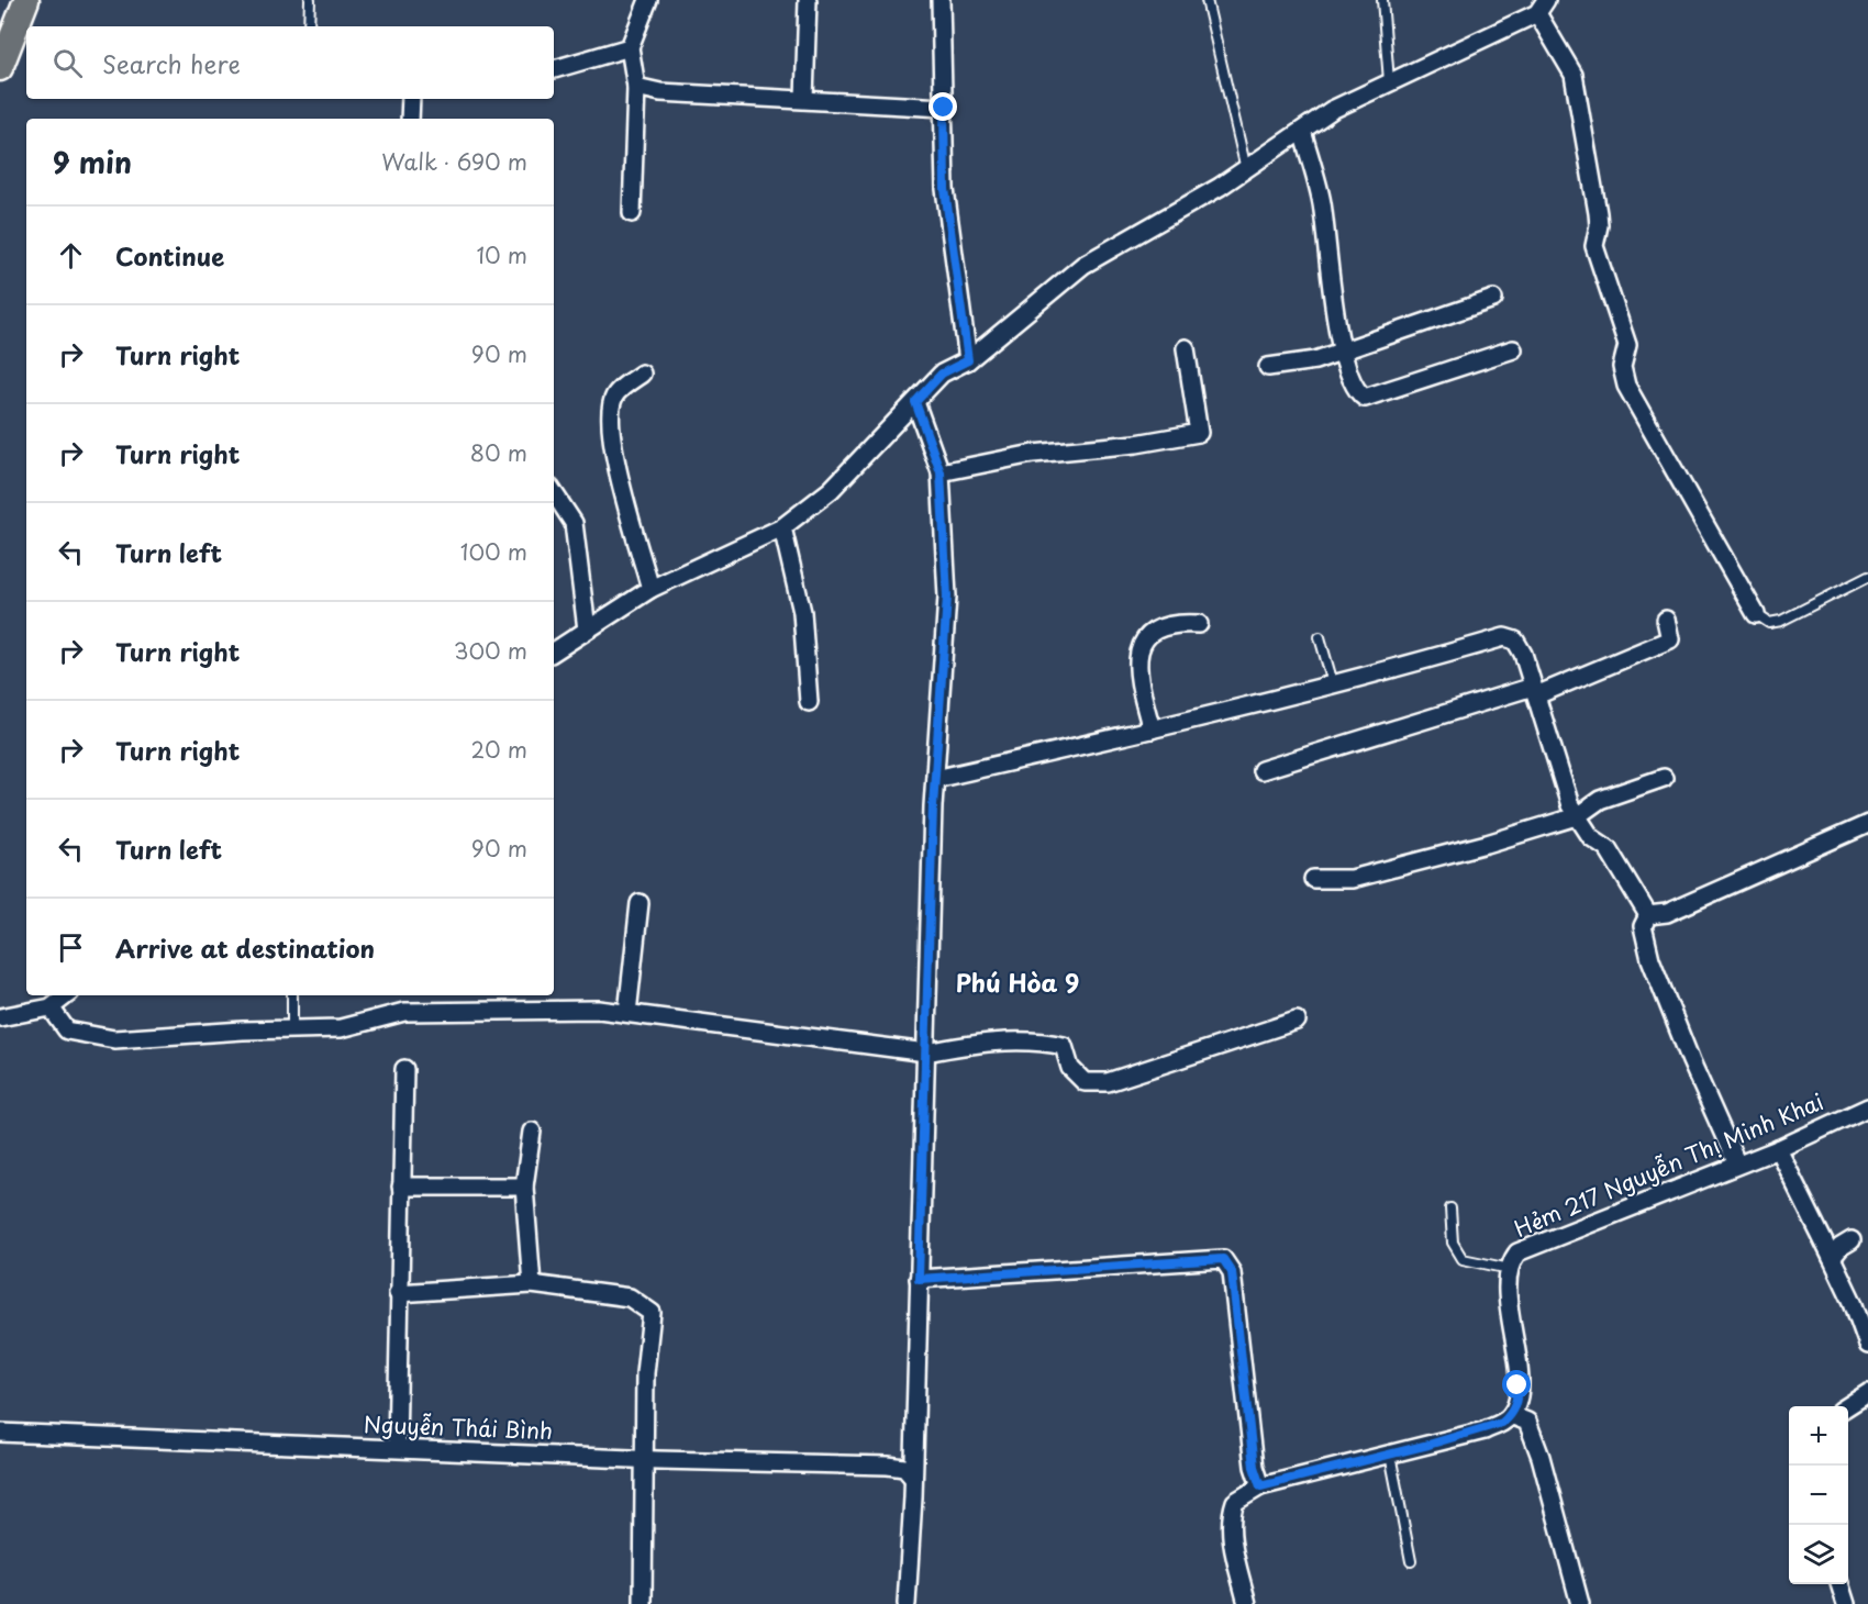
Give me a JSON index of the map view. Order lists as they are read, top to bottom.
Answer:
{
  "streets": {
    "street": ["Hẻm 217 Nguyễn Thị Minh Khai", "Nguyễn Thái Bình"]
  },
  "districts": ["Phú Hòa 9"],
  "page": {
    "search": "Search here",
    "heading": ["9 min", "Walk · 690 m"],
    "list": [
      ["Continue", "10 m"],
      ["Turn right", "90 m"],
      ["Turn right", "80 m"],
      ["Turn left", "100 m"],
      ["Turn right", "300 m"],
      ["Turn right", "20 m"],
      ["Turn left", "90 m"],
      "Arrive at destination"
    ],
    "map_buttons": ["+", "−"]
  }
}
